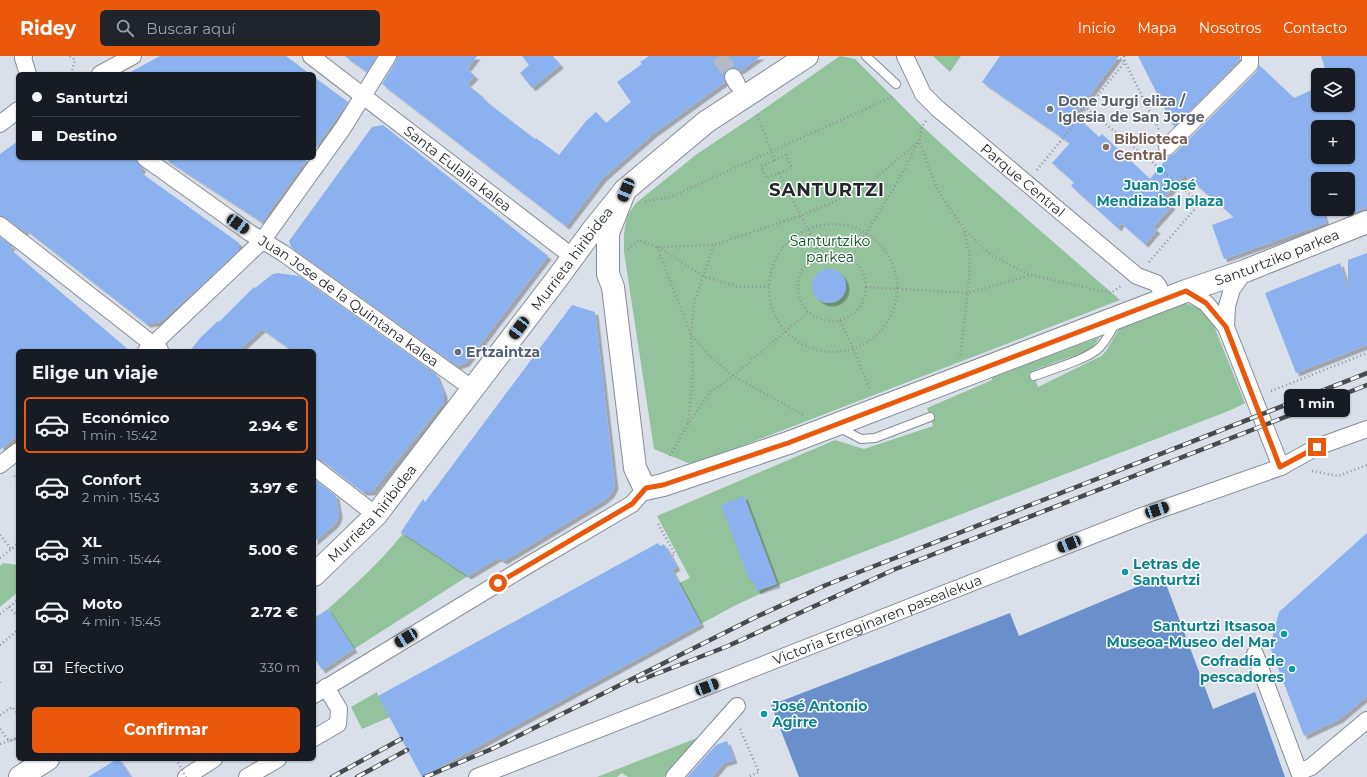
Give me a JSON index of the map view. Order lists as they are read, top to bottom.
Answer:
{
  "streets": {
    "street": [
      "Santa Eulalia kalea",
      "Parque Central",
      "Santurtziko parkea",
      "Murrieta hiribidea",
      "Juan Jose de la Quintana kalea",
      "Victoria Erreginaren pasealekua"
    ]
  },
  "crossings": [
    ["Santa Eulalia kalea", "Murrieta hiribidea"],
    ["Murrieta hiribidea", "Juan Jose de la Quintana kalea"]
  ],
  "districts": ["SANTURTZI"],
  "parks": ["Santurtziko parkea"],
  "places": [
    "Done Jurgi eliza / Iglesia de San Jorge",
    "Biblioteca Central",
    "Juan José Mendizabal plaza",
    "Ertzaintza",
    "Letras de Santurtzi",
    "Santurtzi Itsasoa Museoa-Museo del Mar",
    "Cofradía de pescadores",
    "José Antonio Agirre"
  ],
  "page": {
    "header": "Ridey",
    "search": "Buscar aquí",
    "nav": [
      "Inicio",
      "Mapa",
      "Nosotros",
      "Contacto"
    ],
    "map_buttons": ["+", "−"],
    "banner": ["Santurtzi", "Destino"],
    "heading": "Elige un viaje",
    "bubble": "1 min",
    "list": [
      {
        "name": "Económico",
        "note": "1 min · 15:42",
        "value": "2.94 €"
      },
      {
        "name": "Confort",
        "note": "2 min · 15:43",
        "value": "3.97 €"
      },
      {
        "name": "XL",
        "note": "3 min · 15:44",
        "value": "5.00 €"
      },
      {
        "name": "Moto",
        "note": "4 min · 15:45",
        "value": "2.72 €"
      }
    ],
    "pay": ["Efectivo", "330 m"],
    "buttons": "Confirmar"
  }
}
